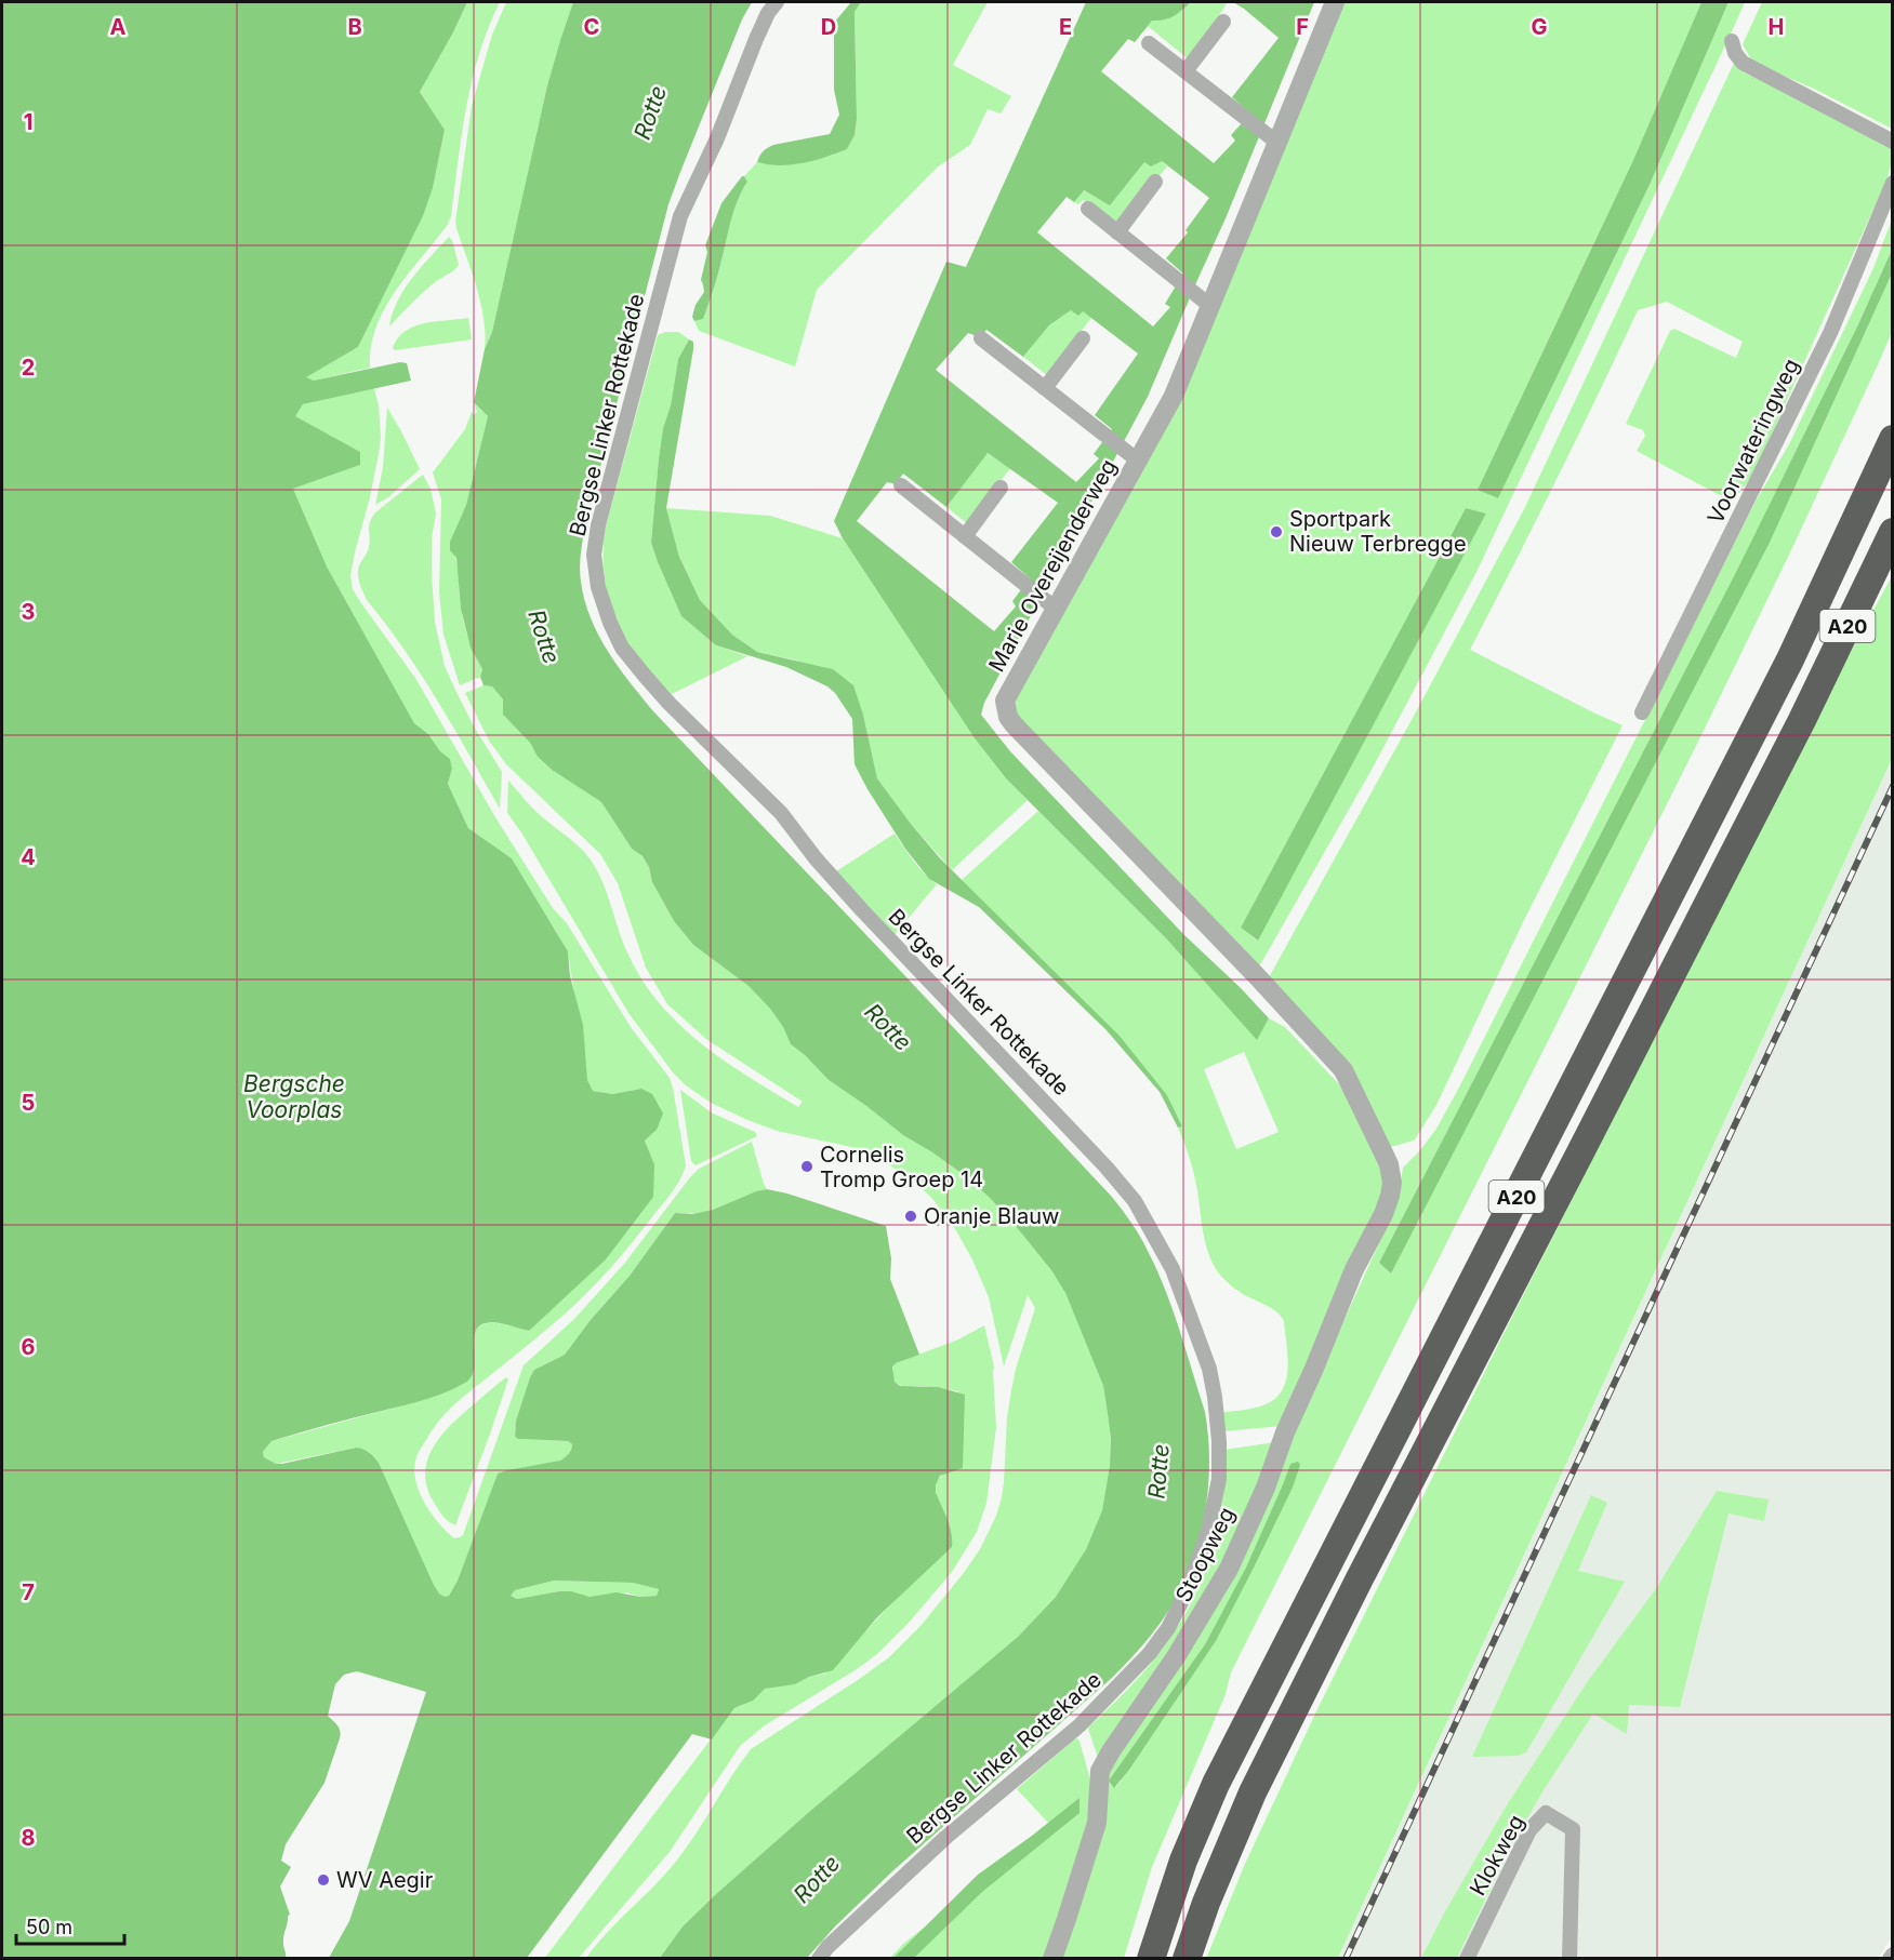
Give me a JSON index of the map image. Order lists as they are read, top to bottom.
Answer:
{
  "streets": {
    "highway": ["A20"],
    "street": [
      "Bergse Linker Rottekade",
      "Voorwateringweg",
      "Marie Overeijenderweg",
      "Stoopweg",
      "Klokweg"
    ]
  },
  "crossings": [
    ["Marie Overeijenderweg", "Stoopweg"]
  ],
  "water": ["Rotte", "Bergsche Voorplas"],
  "places": [
    "Sportpark Nieuw Terbregge",
    "Cornelis Tromp Groep 14",
    "Oranje Blauw",
    "WV Aegir"
  ],
  "scale_bar": "50 m",
  "grid": {
    "columns": [
      "A",
      "B",
      "C",
      "D",
      "E",
      "F",
      "G",
      "H"
    ],
    "rows": [
      "1",
      "2",
      "3",
      "4",
      "5",
      "6",
      "7",
      "8"
    ]
  }
}
